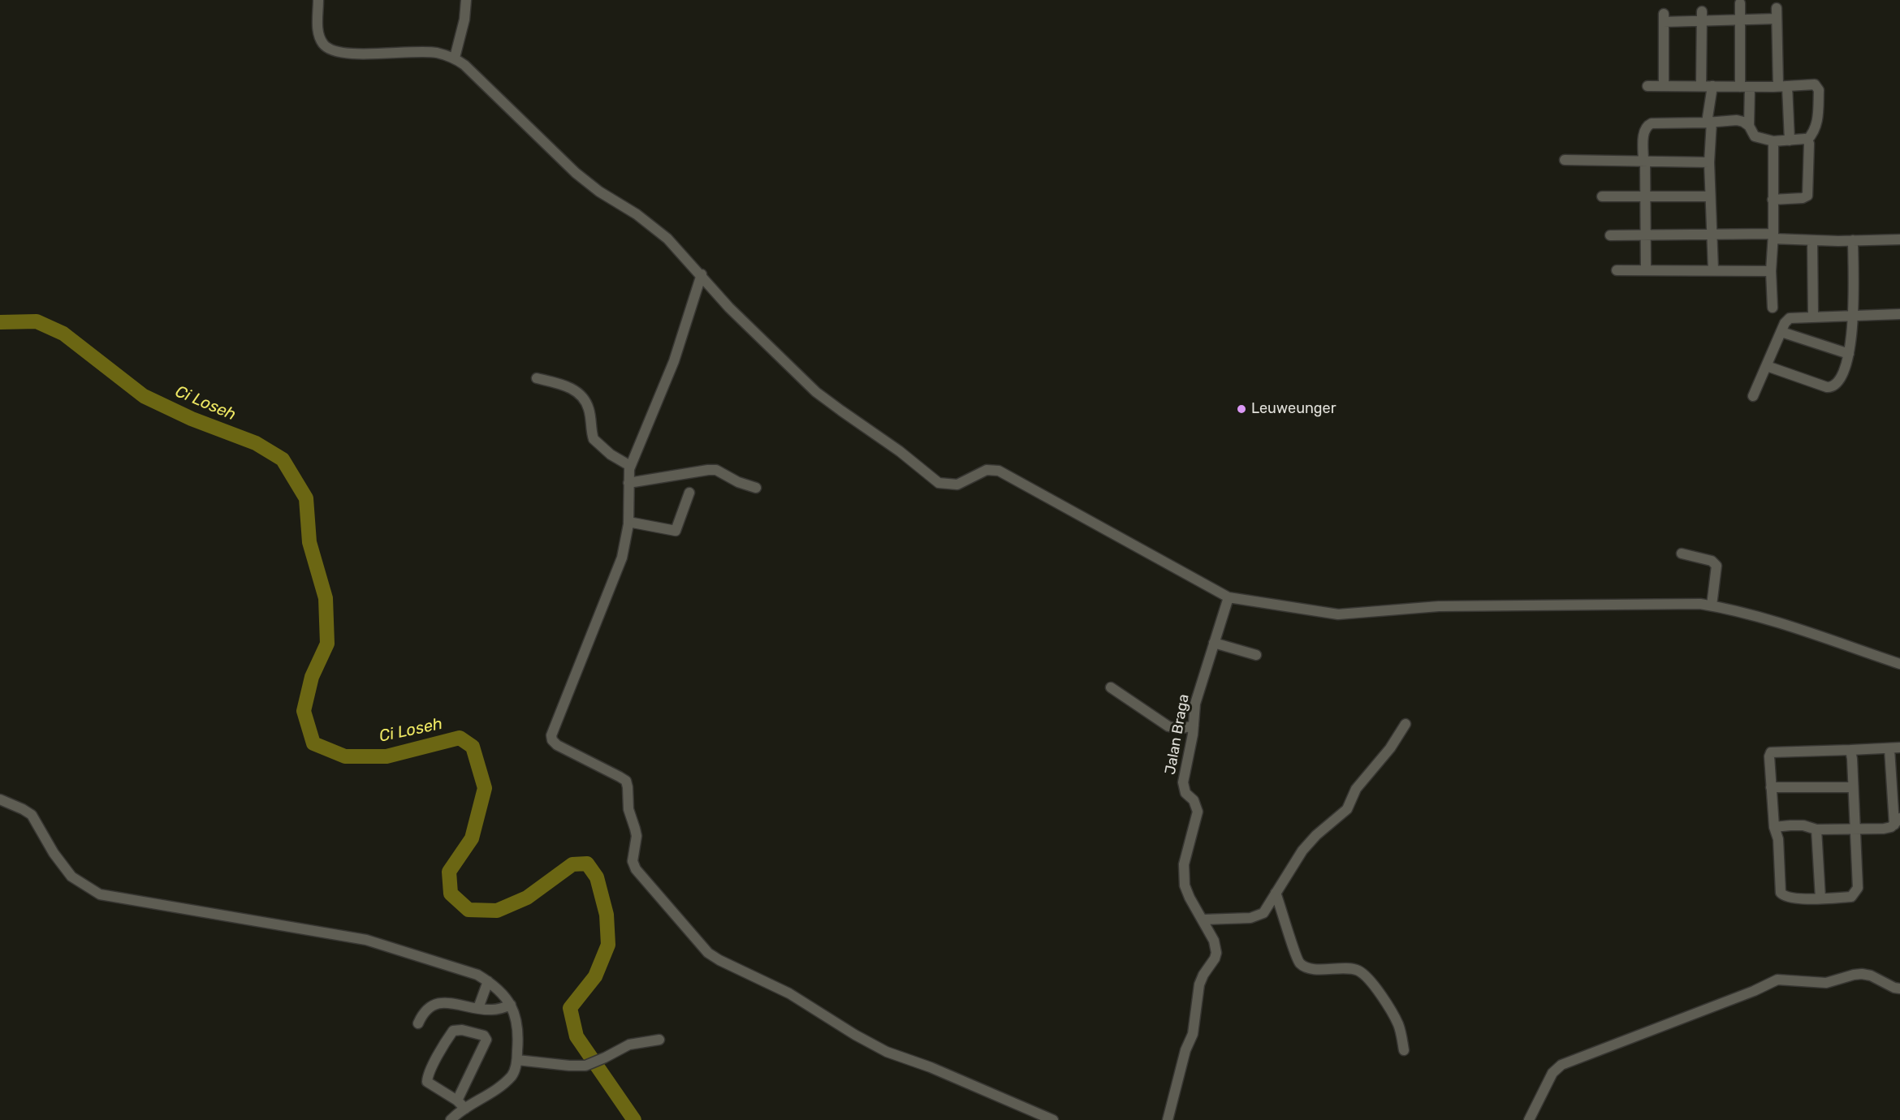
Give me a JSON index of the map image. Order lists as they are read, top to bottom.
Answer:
{
  "streets": {
    "street": ["Jalan Braga"]
  },
  "water": ["Ci Loseh"],
  "places": ["Leuweunger"]
}
